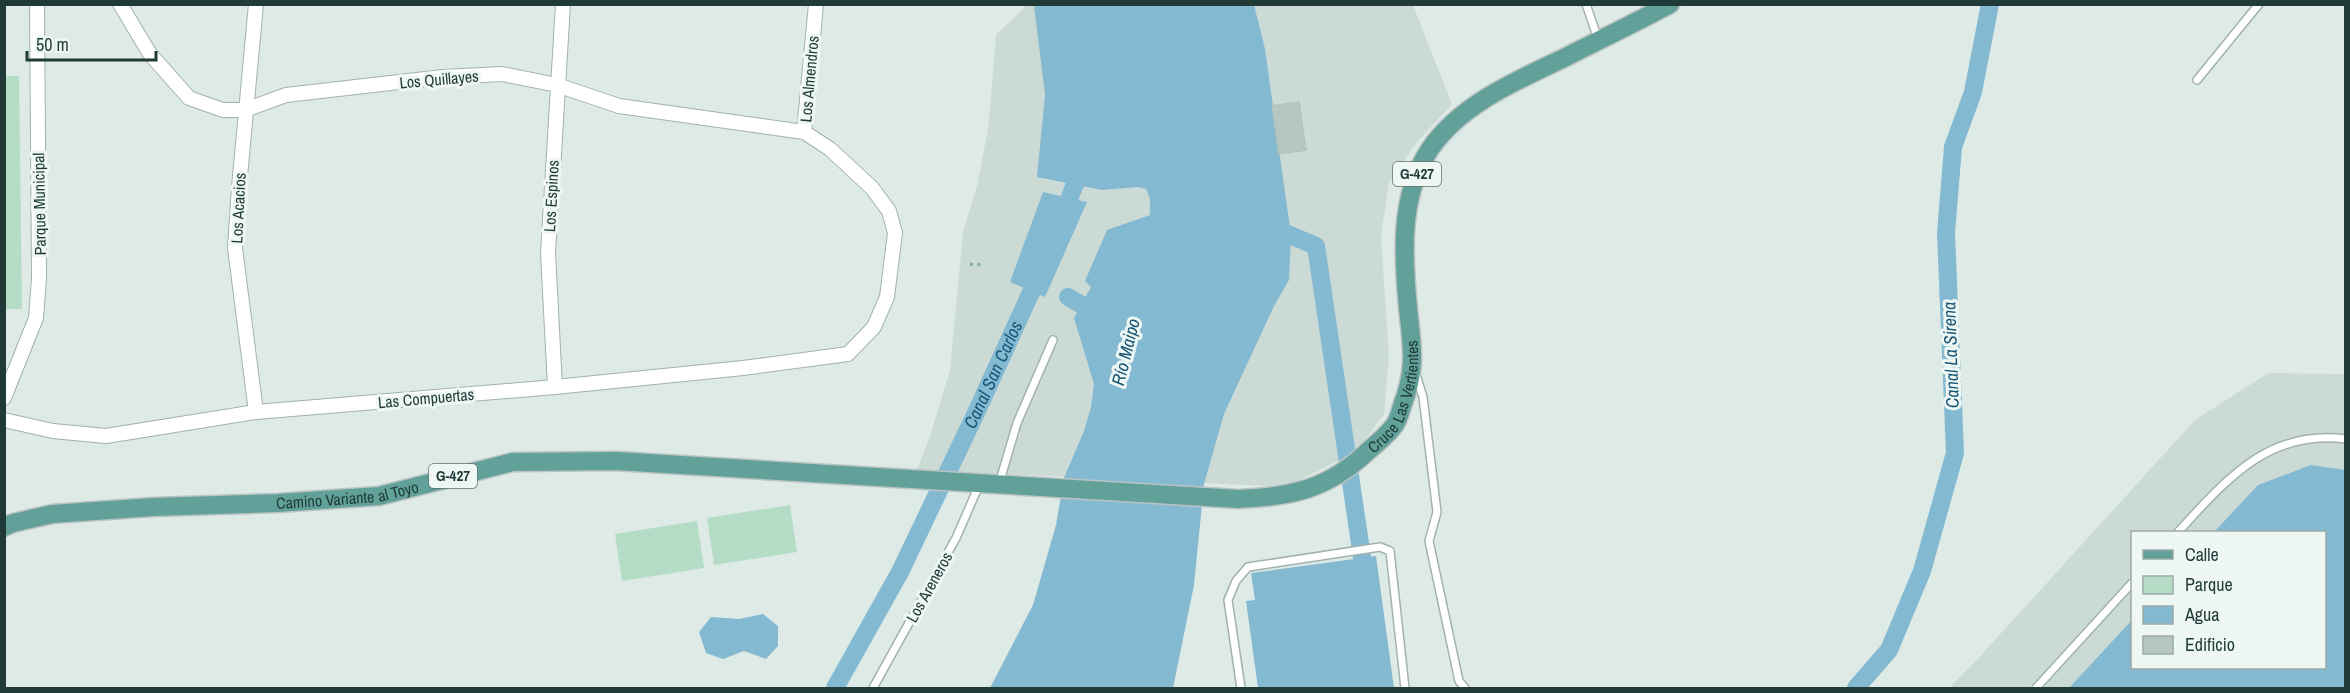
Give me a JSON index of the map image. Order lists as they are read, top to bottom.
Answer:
{
  "streets": {
    "main road": ["G-427", "Cruce Las Vertientes", "Camino Variante al Toyo"],
    "street": [
      "Los Quillayes",
      "Los Almendros",
      "Los Espinos",
      "Parque Municipal",
      "Los Acacios",
      "Las Compuertas"
    ],
    "lane": ["Los Areneros"]
  },
  "crossings": [
    ["Los Quillayes", "Los Almendros"],
    ["Los Quillayes", "Los Espinos"],
    ["Los Quillayes", "Los Acacios"],
    ["Los Almendros", "Las Compuertas"],
    ["Los Espinos", "Las Compuertas"],
    ["Los Acacios", "Las Compuertas"],
    ["Cruce Las Vertientes", "Camino Variante al Toyo"],
    ["Cruce Las Vertientes", "Los Areneros"]
  ],
  "water": ["Río Maipo", "Canal La Sirena", "Canal San Carlos"],
  "legend": [
    "Calle",
    "Parque",
    "Agua",
    "Edificio"
  ],
  "scale_bar": "50 m"
}
